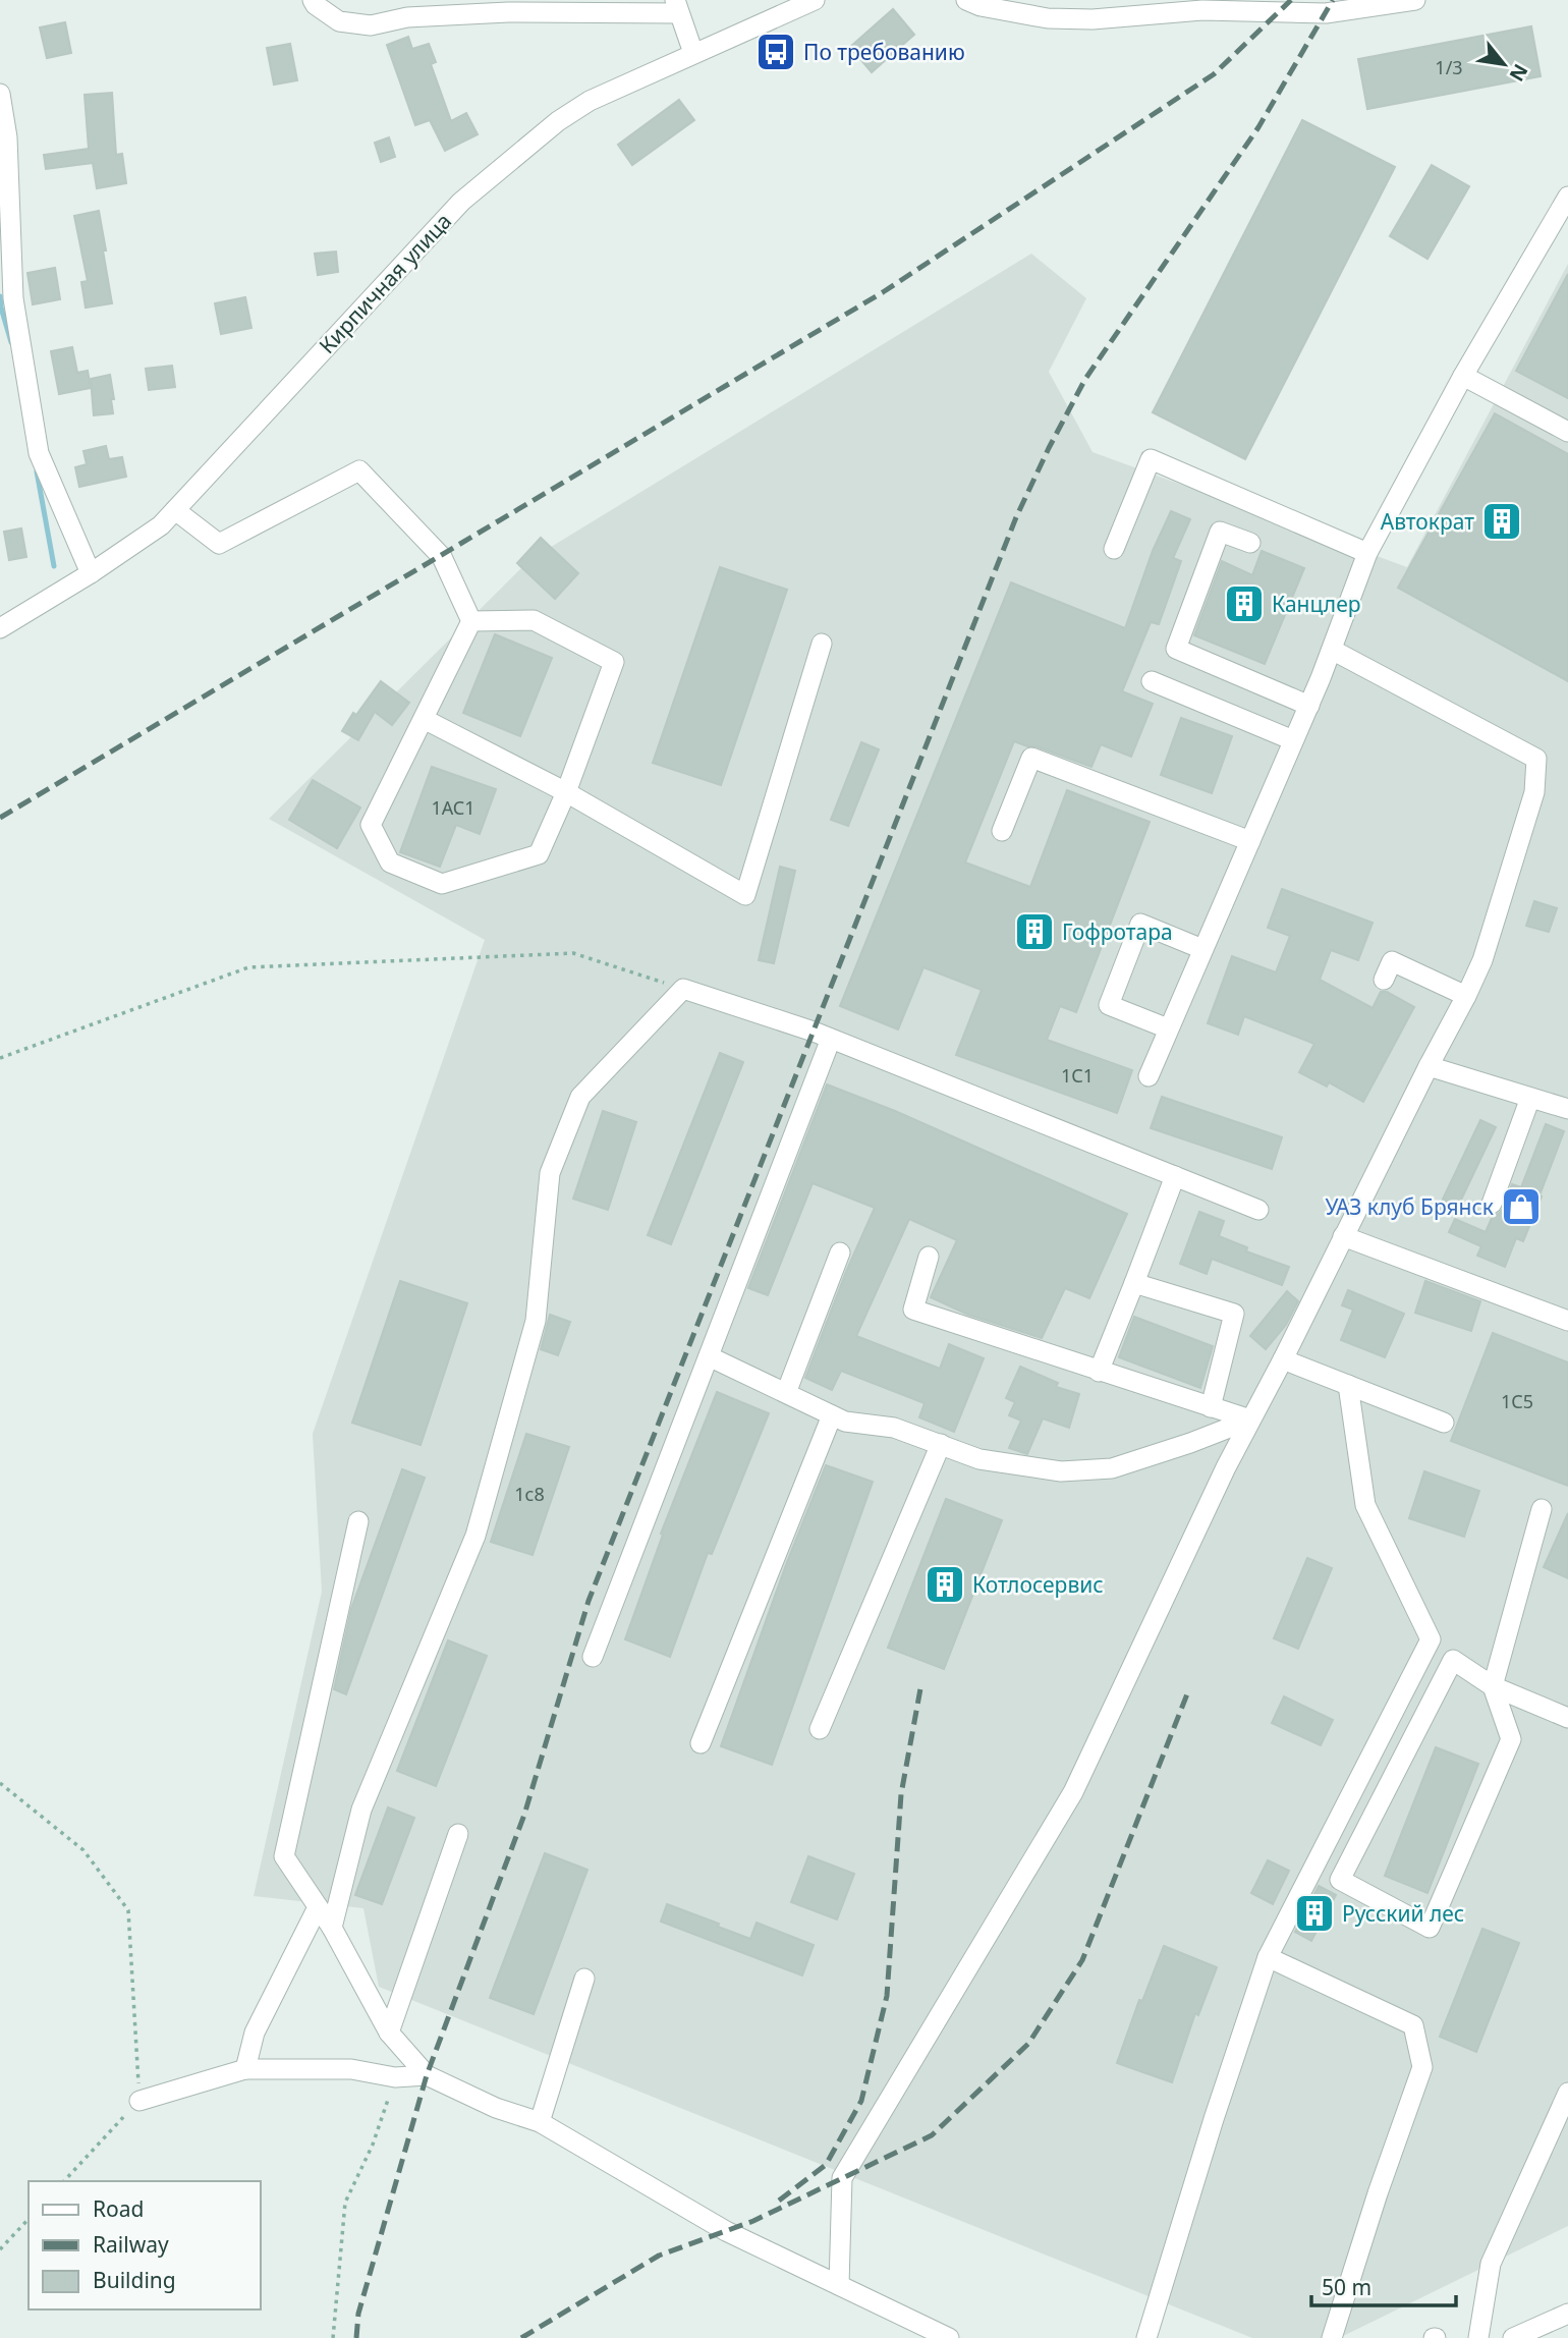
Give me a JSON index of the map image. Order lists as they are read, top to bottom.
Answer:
{
  "streets": {
    "street": ["Кирпичная улица"]
  },
  "places": {
    "bus stop": ["По требованию"],
    "building": [
      "Автократ",
      "Канцлер",
      "Гофротара",
      "Котлосервис",
      "Русский лес"
    ],
    "shop": ["УАЗ клуб Брянск"]
  },
  "house_numbers": [
    "1/3",
    "1АС1",
    "1С1",
    "1С5",
    "1с8"
  ],
  "legend": ["Road", "Railway", "Building"],
  "scale_bar": "50 m",
  "north": "bottom right"
}
